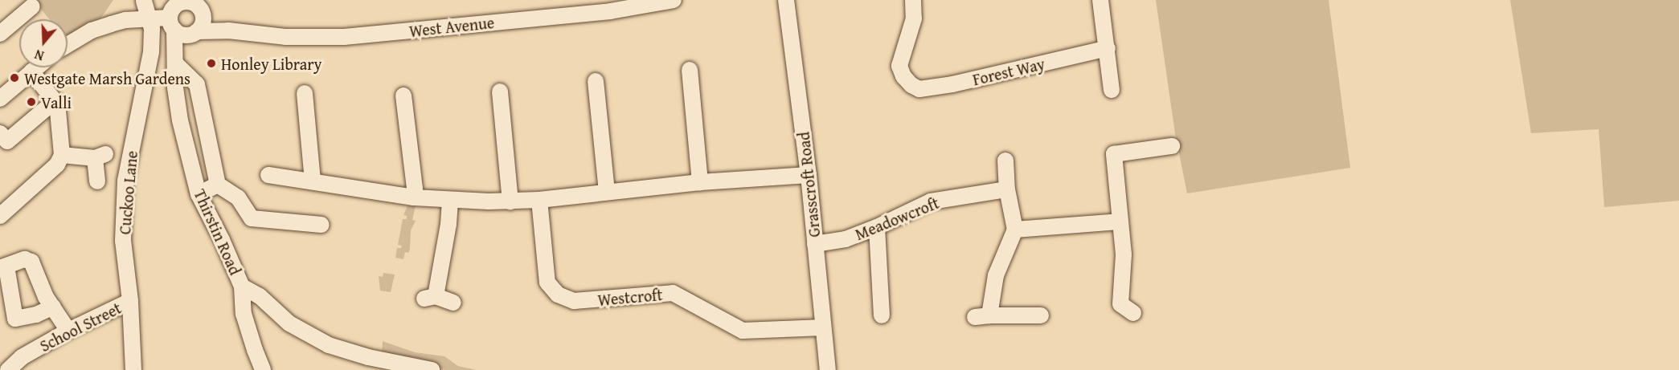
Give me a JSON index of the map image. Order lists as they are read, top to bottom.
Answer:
{
  "streets": {
    "street": [
      "West Avenue",
      "Forest Way",
      "Grasscroft Road",
      "Cuckoo Lane",
      "Meadowcroft",
      "Thirstin Road",
      "Westcroft",
      "School Street"
    ]
  },
  "crossings": [
    ["West Avenue", "Thirstin Road"],
    ["Grasscroft Road", "Meadowcroft"],
    ["Grasscroft Road", "Westcroft"],
    ["Cuckoo Lane", "School Street"]
  ],
  "places": ["Honley Library", "Westgate Marsh Gardens", "Valli"],
  "north": "bottom"
}
